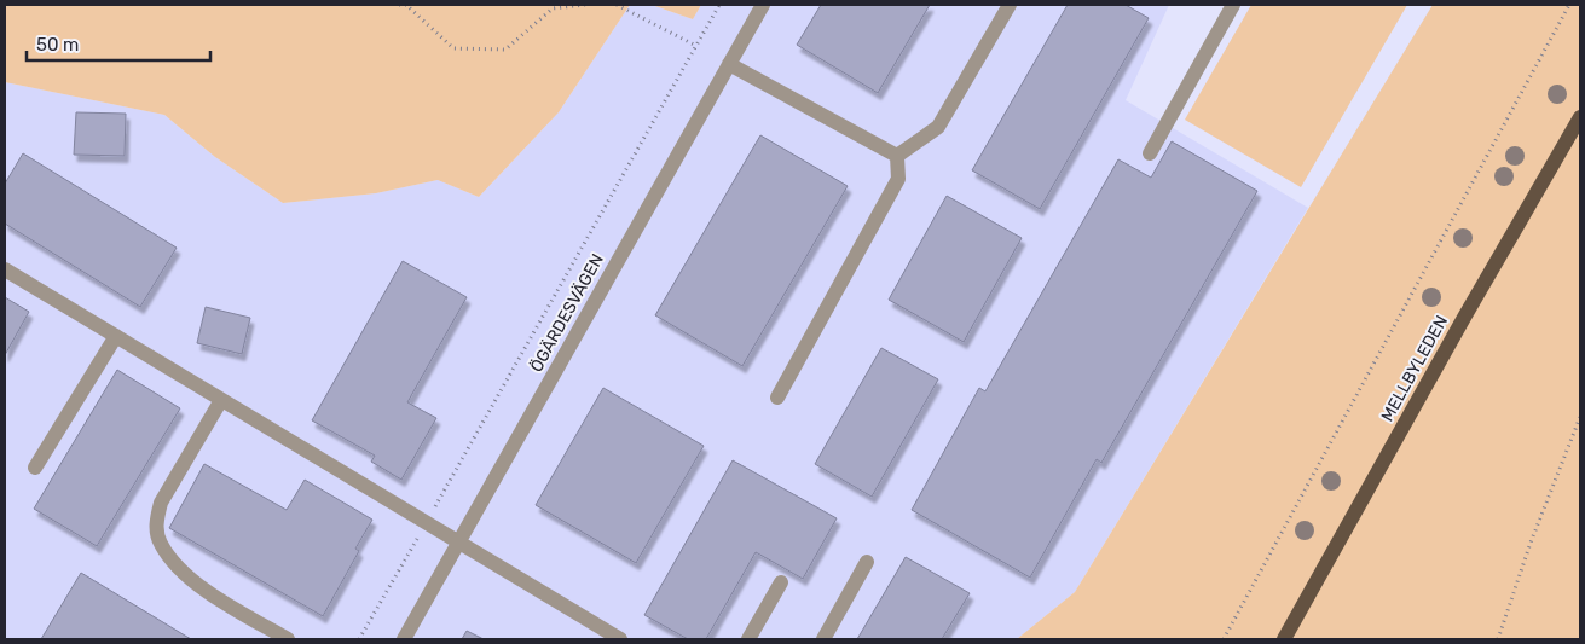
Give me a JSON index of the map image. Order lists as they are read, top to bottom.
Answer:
{
  "streets": {
    "main road": ["MELLBYLEDEN"],
    "street": ["ÖGÄRDESVÄGEN"]
  },
  "scale_bar": "50 m"
}
